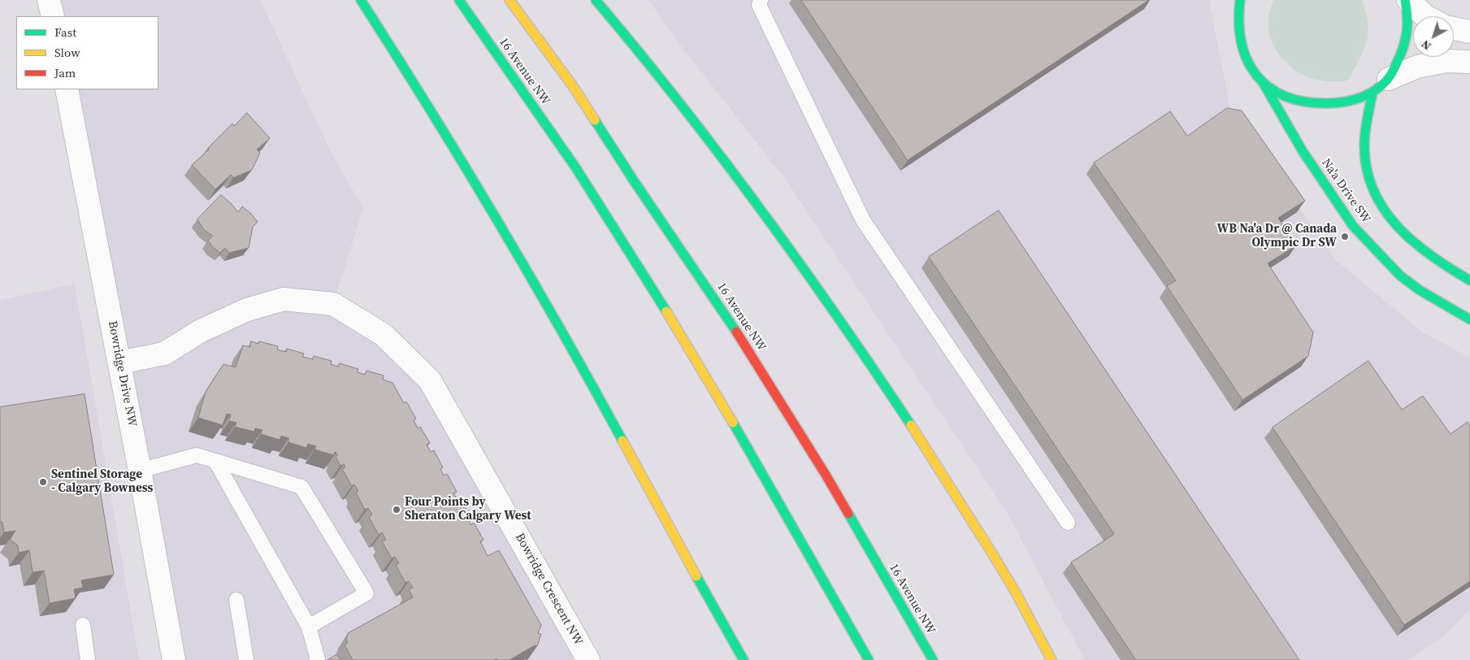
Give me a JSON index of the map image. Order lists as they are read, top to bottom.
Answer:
{
  "streets": {
    "main road": ["16 Avenue NW", "Na'a Drive SW"],
    "street": ["Bowridge Drive NW", "Bowridge Crescent NW"]
  },
  "crossings": [
    ["Bowridge Drive NW", "Bowridge Crescent NW"]
  ],
  "places": ["WB Na'a Dr @ Canada Olympic Dr SW", "Sentinel Storage - Calgary Bowness", "Four Points by Sheraton Calgary West"],
  "legend": ["Fast", "Slow", "Jam"],
  "north": "bottom left"
}
